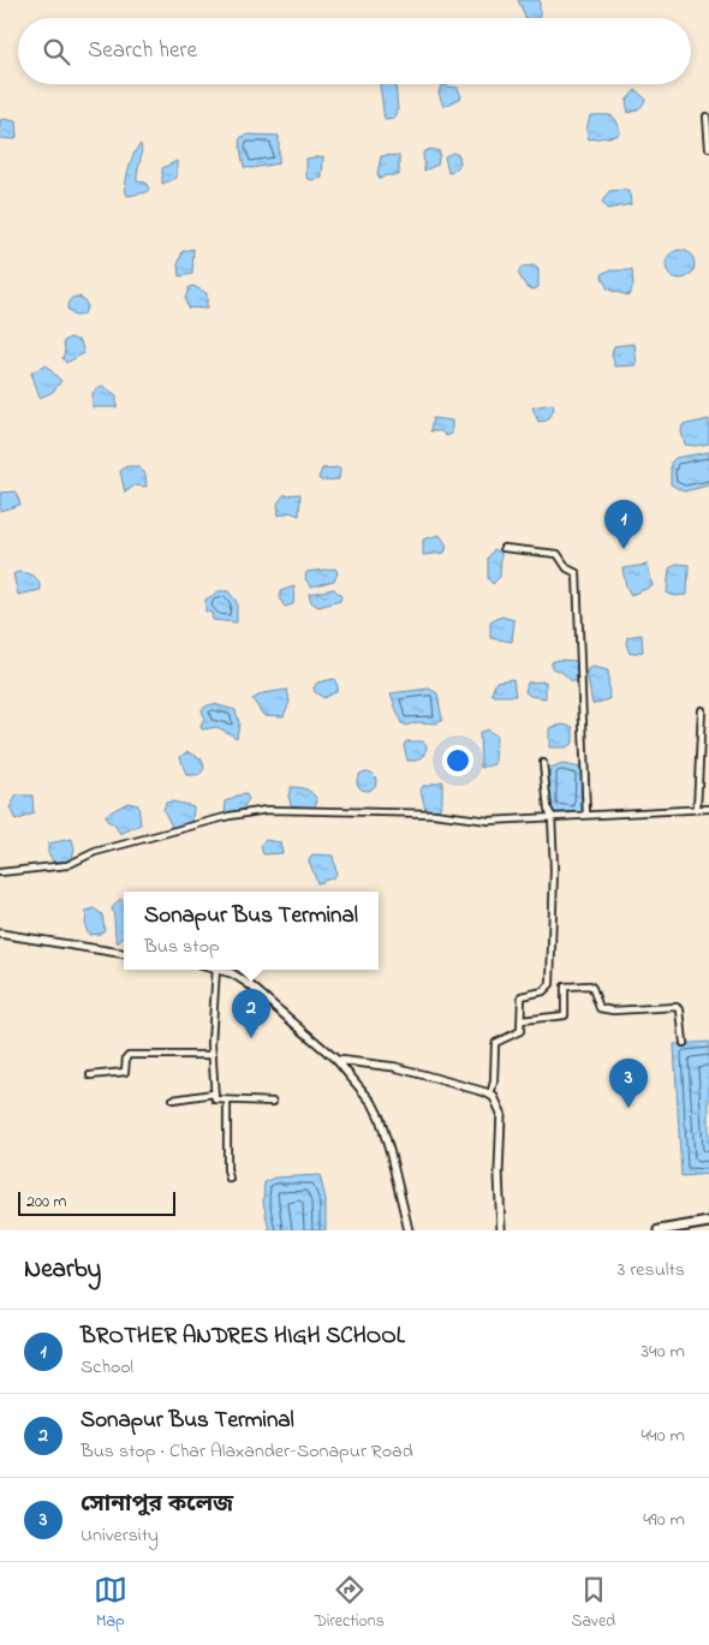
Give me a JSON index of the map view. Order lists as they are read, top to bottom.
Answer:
{
  "scale_bar": "200 m",
  "page": {
    "search": "Search here",
    "pins": ["1", "2", "3"],
    "popup": ["Sonapur Bus Terminal", "Bus stop"],
    "scale": "200 m",
    "heading": ["Nearby", "3 results"],
    "list": [
      {
        "mark": "1",
        "name": "BROTHER ANDRES HIGH SCHOOL",
        "note": "School",
        "value": "340 m"
      },
      {
        "mark": "2",
        "name": "Sonapur Bus Terminal",
        "note": "Bus stop · Char Alaxander-Sonapur Road",
        "value": "440 m"
      },
      {
        "mark": "3",
        "name": "সোনাপুর কলেজ",
        "note": "University",
        "value": "490 m"
      }
    ],
    "nav": ["Map", "Directions", "Saved"]
  }
}
